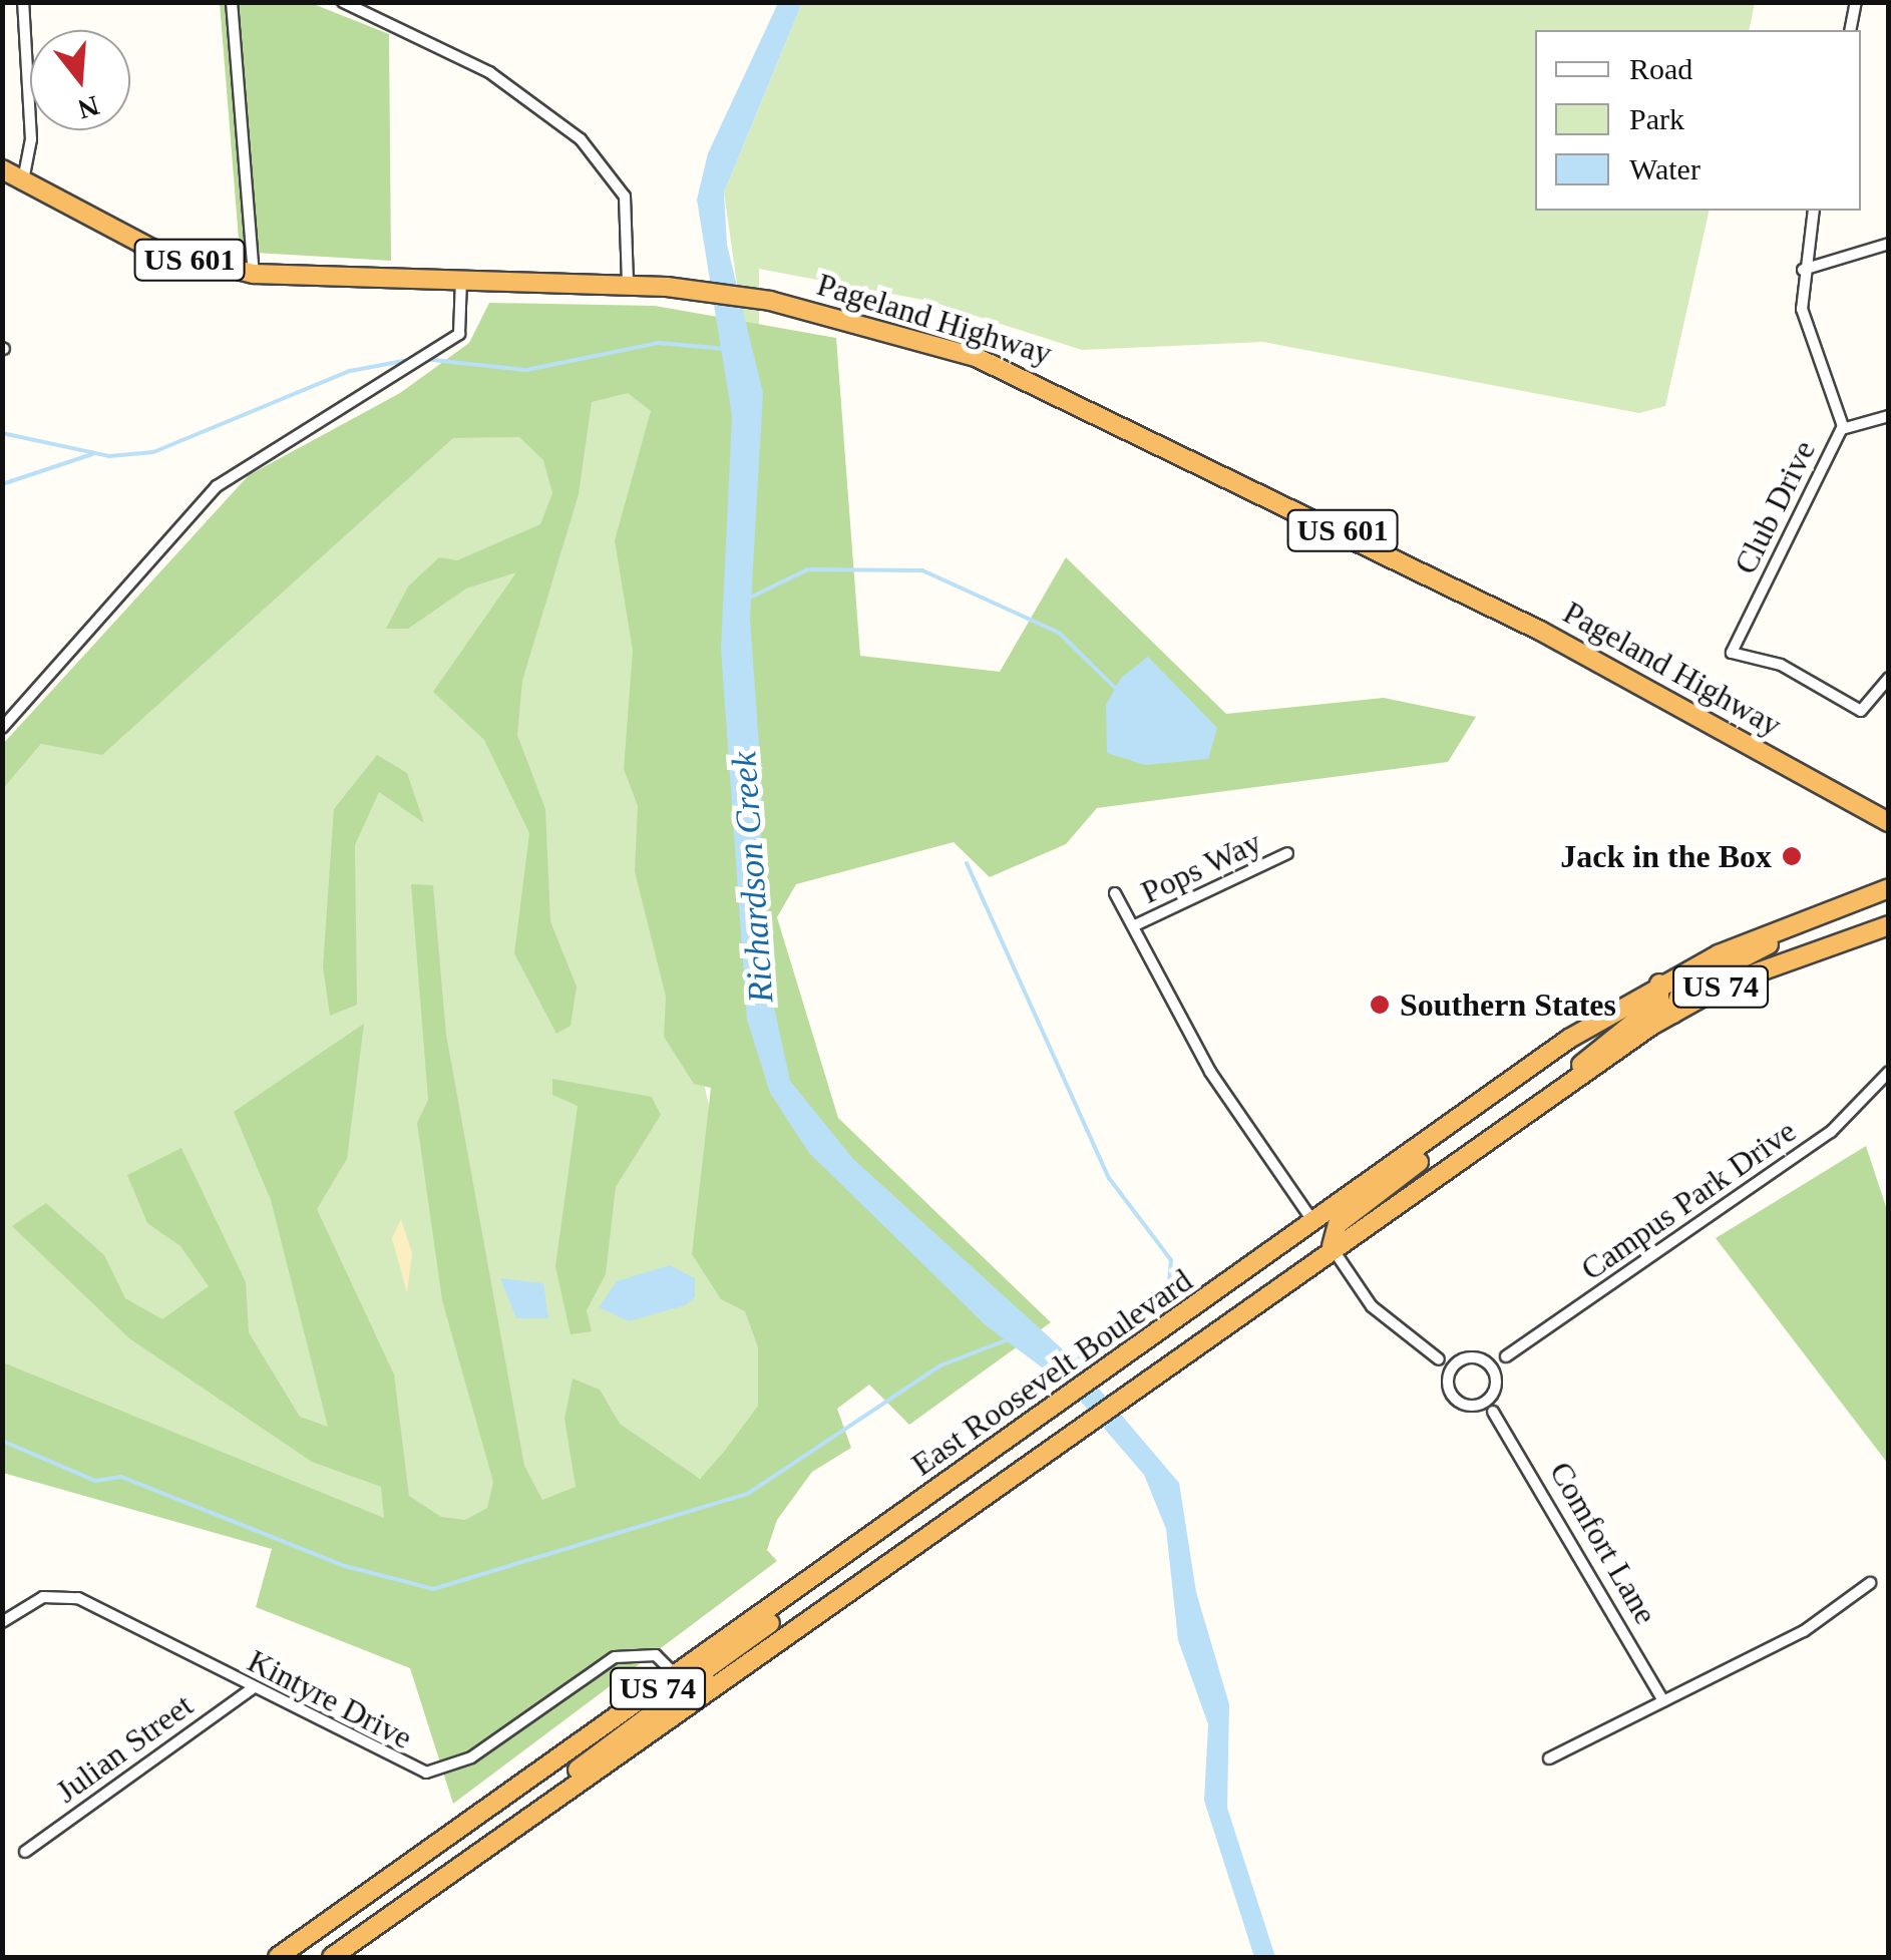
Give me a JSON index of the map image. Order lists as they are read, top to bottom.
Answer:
{
  "streets": {
    "highway": [
      "US 601",
      "Pageland Highway",
      "US 74",
      "East Roosevelt Boulevard"
    ],
    "street": [
      "Club Drive",
      "Pops Way",
      "Campus Park Drive",
      "Comfort Lane",
      "Kintyre Drive",
      "Julian Street"
    ]
  },
  "crossings": [
    ["Campus Park Drive", "Comfort Lane"],
    ["East Roosevelt Boulevard", "Kintyre Drive"],
    ["Kintyre Drive", "Julian Street"]
  ],
  "water": ["Richardson Creek"],
  "places": ["Jack in the Box", "Southern States"],
  "legend": ["Road", "Park", "Water"],
  "north": "bottom"
}
